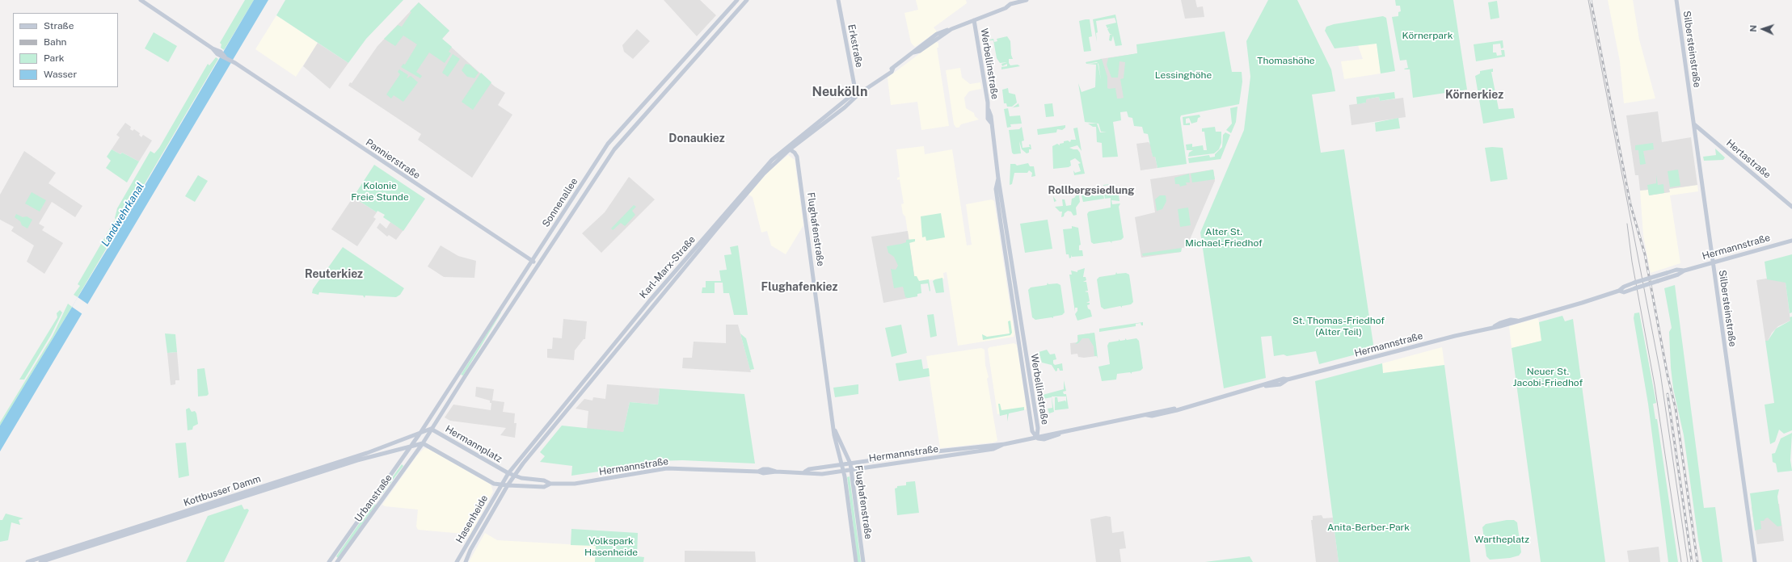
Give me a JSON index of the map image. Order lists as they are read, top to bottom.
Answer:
{
  "streets": {
    "main road": [
      "Erkstraße",
      "Silbersteinstraße",
      "Werbellinstraße",
      "Pannierstraße",
      "Hertastraße",
      "Sonnenallee",
      "Flughafenstraße",
      "Hermannstraße",
      "Karl-Marx-Straße",
      "Hermannplatz",
      "Kottbusser Damm",
      "Urbanstraße",
      "Hasenheide"
    ]
  },
  "crossings": [
    ["Erkstraße", "Karl-Marx-Straße"],
    ["Silbersteinstraße", "Hertastraße"],
    ["Silbersteinstraße", "Hermannstraße"],
    ["Werbellinstraße", "Hermannstraße"],
    ["Werbellinstraße", "Karl-Marx-Straße"],
    ["Pannierstraße", "Sonnenallee"],
    ["Sonnenallee", "Hermannplatz"],
    ["Sonnenallee", "Kottbusser Damm"],
    ["Flughafenstraße", "Hermannstraße"],
    ["Flughafenstraße", "Karl-Marx-Straße"],
    ["Hermannstraße", "Karl-Marx-Straße"],
    ["Hermannstraße", "Hermannplatz"],
    ["Hermannstraße", "Hasenheide"],
    ["Karl-Marx-Straße", "Hermannplatz"],
    ["Hermannplatz", "Kottbusser Damm"],
    ["Hermannplatz", "Urbanstraße"],
    ["Hermannplatz", "Hasenheide"],
    ["Kottbusser Damm", "Urbanstraße"]
  ],
  "districts": [
    "Neukölln",
    "Körnerkiez",
    "Donaukiez",
    "Rollbergsiedlung",
    "Reuterkiez",
    "Flughafenkiez"
  ],
  "water": ["Landwehrkanal"],
  "parks": [
    "Körnerpark",
    "Thomashöhe",
    "Lessinghöhe",
    "Kolonie Freie Stunde",
    "Alter St. Michael-Friedhof",
    "St. Thomas-Friedhof (Alter Teil)",
    "Neuer St. Jacobi-Friedhof",
    "Anita-Berber-Park",
    "Wartheplatz",
    "Volkspark Hasenheide"
  ],
  "legend": [
    "Straße",
    "Bahn",
    "Park",
    "Wasser"
  ],
  "north": "left"
}
